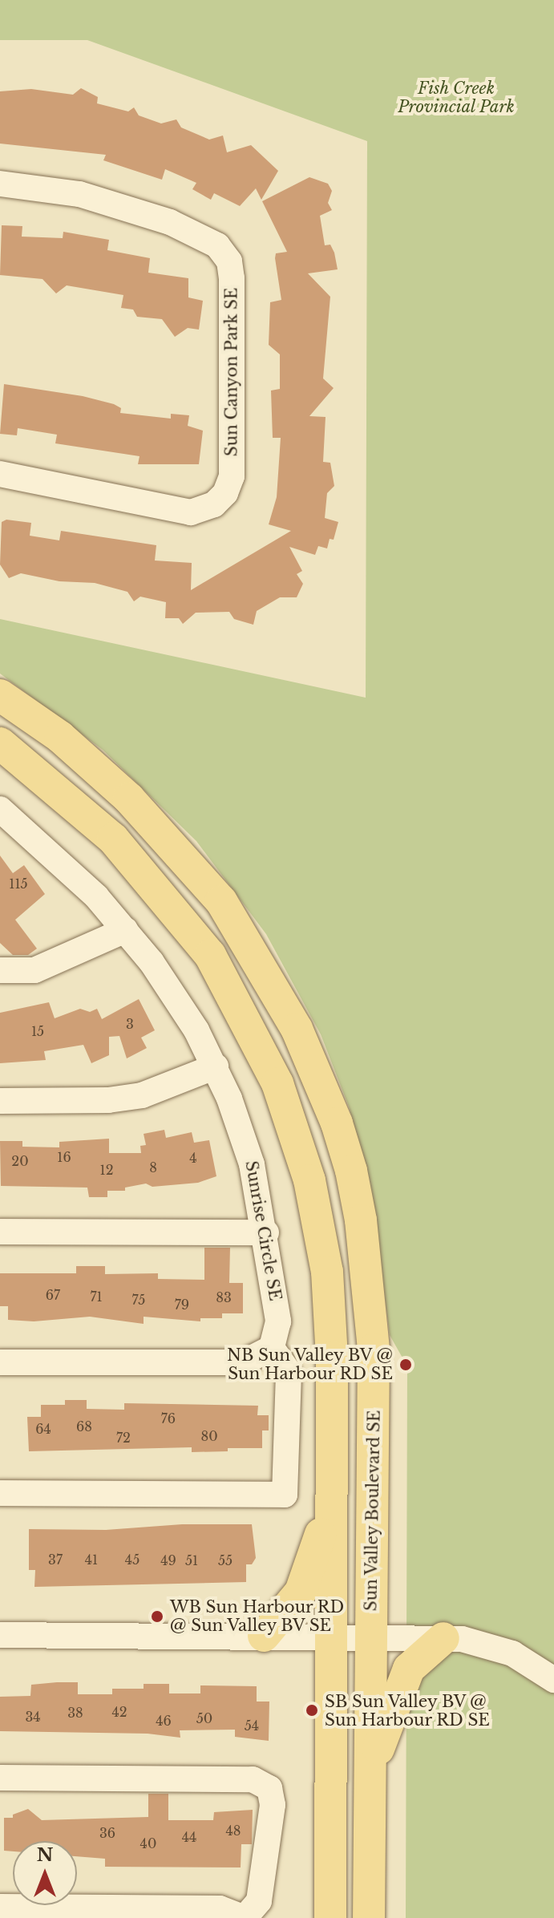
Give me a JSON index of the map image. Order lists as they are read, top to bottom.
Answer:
{
  "streets": {
    "main road": ["Sun Valley Boulevard SE"],
    "street": ["Sun Canyon Park SE", "Sunrise Circle SE"]
  },
  "parks": ["Fish Creek Provincial Park"],
  "places": ["NB Sun Valley BV @ Sun Harbour RD SE", "WB Sun Harbour RD @ Sun Valley BV SE", "SB Sun Valley BV @ Sun Harbour RD SE"],
  "house_numbers": [
    "115",
    "3",
    "15",
    "16",
    "4",
    "20",
    "8",
    "12",
    "67",
    "71",
    "83",
    "75",
    "79",
    "76",
    "68",
    "64",
    "80",
    "72",
    "37",
    "41",
    "45",
    "49",
    "51",
    "55",
    "42",
    "38",
    "34",
    "50",
    "46",
    "54",
    "48",
    "36",
    "44",
    "40"
  ],
  "north": "top"
}
